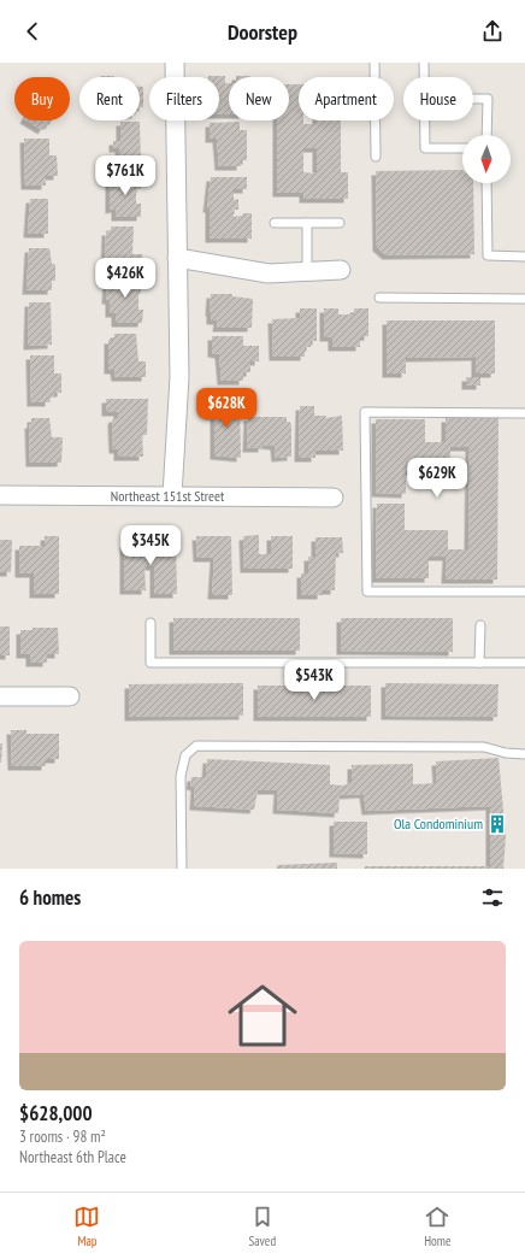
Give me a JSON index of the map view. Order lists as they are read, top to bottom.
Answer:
{
  "streets": {
    "street": ["Northeast 151st Street"]
  },
  "places": {
    "building": ["Ola Condominium"]
  },
  "north": "bottom",
  "page": {
    "header": "Doorstep",
    "chip": [
      "Buy",
      "Rent",
      "Filters",
      "New",
      "Apartment",
      "House"
    ],
    "price": [
      "$761K",
      "$426K",
      "$628K",
      "$629K",
      "$345K",
      "$543K"
    ],
    "heading": "6 homes",
    "list": [
      {
        "name": "$628,000",
        "note": "3 rooms · 98 m² · Northeast 6th Place"
      }
    ],
    "tabs": ["Map", "Saved", "Home"]
  }
}
